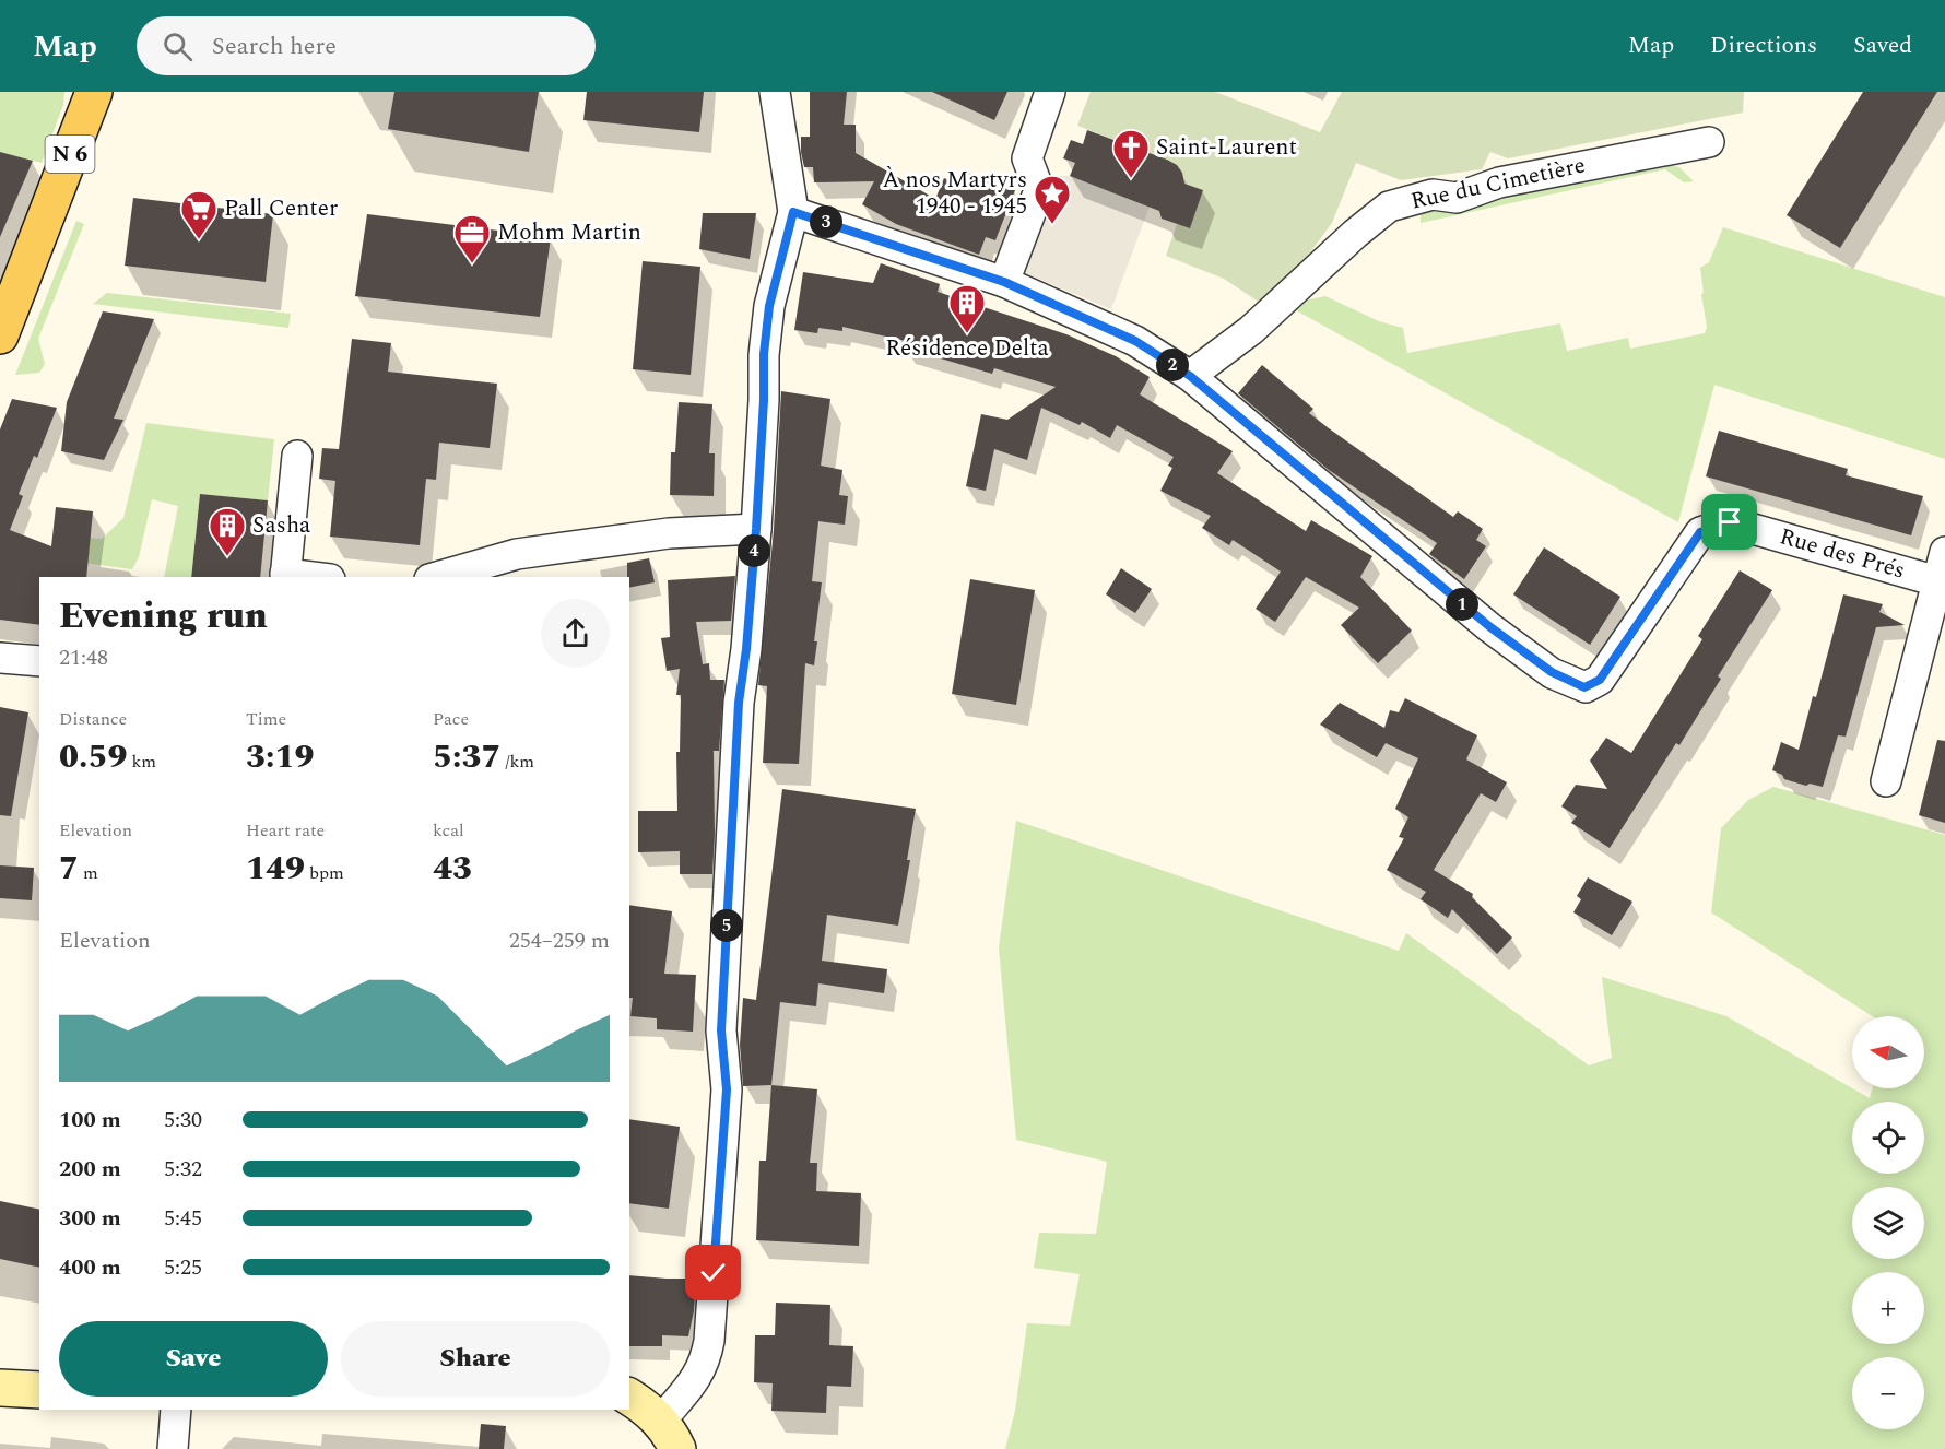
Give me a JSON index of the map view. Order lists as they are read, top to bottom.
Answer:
{
  "streets": {
    "main road": ["N 6"],
    "street": ["Rue du Cimetière", "Rue des Prés"]
  },
  "crossings": [
    ["Rue du Cimetière", "Rue des Prés"]
  ],
  "places": {
    "church": ["Saint-Laurent"],
    "place": ["À nos Martyrs 1940 - 1945"],
    "supermarket": ["Pall Center"],
    "office": ["Mohm Martin"],
    "building": ["Résidence Delta", "Sasha"]
  },
  "north": "left",
  "page": {
    "header": "Map",
    "search": "Search here",
    "nav": ["Map", "Directions", "Saved"],
    "pins": [
      "3",
      "2",
      "4",
      "1",
      "5"
    ],
    "heading": ["Evening run", "21:48"],
    "stats": [
      ["Distance", "0.59 km"],
      ["Time", "3:19"],
      ["Pace", "5:37 /km"],
      ["Elevation", "7 m"],
      ["Heart rate", "149 bpm"],
      ["kcal", "43"]
    ],
    "chart": ["Elevation", "254–259 m"],
    "map_buttons": ["+", "−"],
    "list": [
      {
        "name": "100 m",
        "note": "5:30"
      },
      {
        "name": "200 m",
        "note": "5:32"
      },
      {
        "name": "300 m",
        "note": "5:45"
      },
      {
        "name": "400 m",
        "note": "5:25"
      }
    ],
    "buttons": ["Save", "Share"]
  }
}
